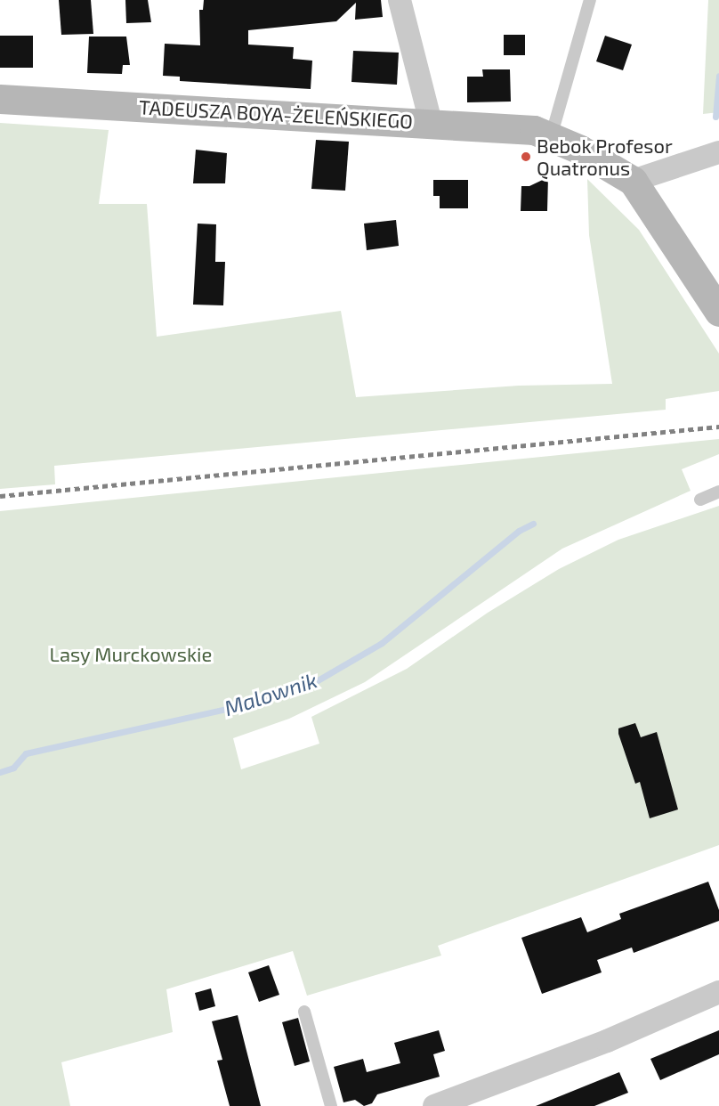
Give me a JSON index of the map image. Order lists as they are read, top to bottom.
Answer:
{
  "streets": {
    "street": ["TADEUSZA BOYA-ŻELEŃSKIEGO"]
  },
  "water": ["Malownik"],
  "parks": ["Lasy Murckowskie"],
  "places": ["Bebok Profesor Quatronus"]
}
